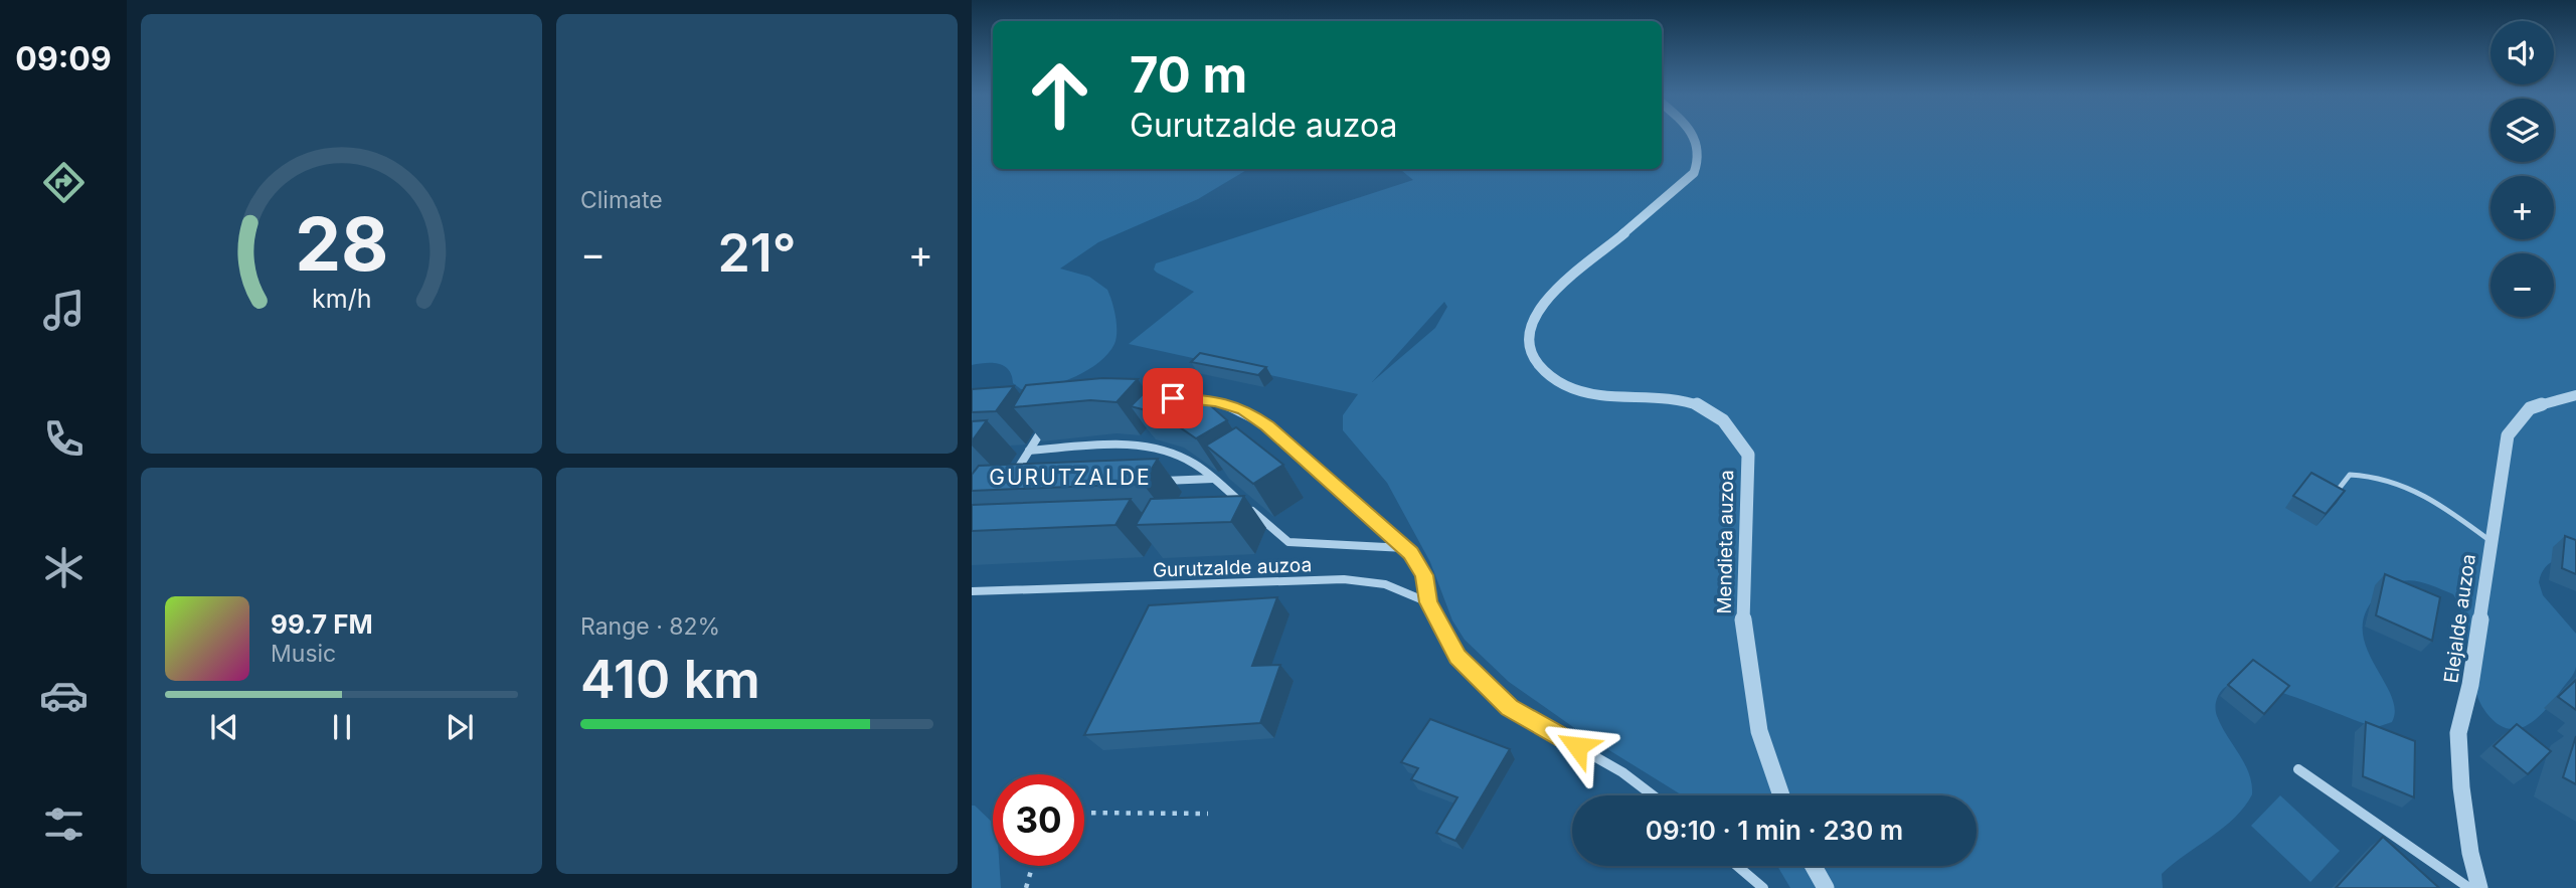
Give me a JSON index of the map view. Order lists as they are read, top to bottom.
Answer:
{
  "streets": {
    "street": ["Mendieta auzoa", "Gurutzalde auzoa", "Elejalde auzoa"]
  },
  "districts": ["GURUTZALDE"],
  "page": {
    "tabs": "09:09",
    "tile": [
      "Climate",
      ["Range · 82%", "410 km"]
    ],
    "map_buttons": ["+", "−"],
    "turn": ["70 m", "Gurutzalde auzoa"],
    "heat": ["−", "21°", "+"],
    "song": ["99.7 FM", "Music"],
    "limit": "30",
    "trip": "09:10 · 1 min · 230 m",
    "gauge": ["28", "km/h"]
  }
}
